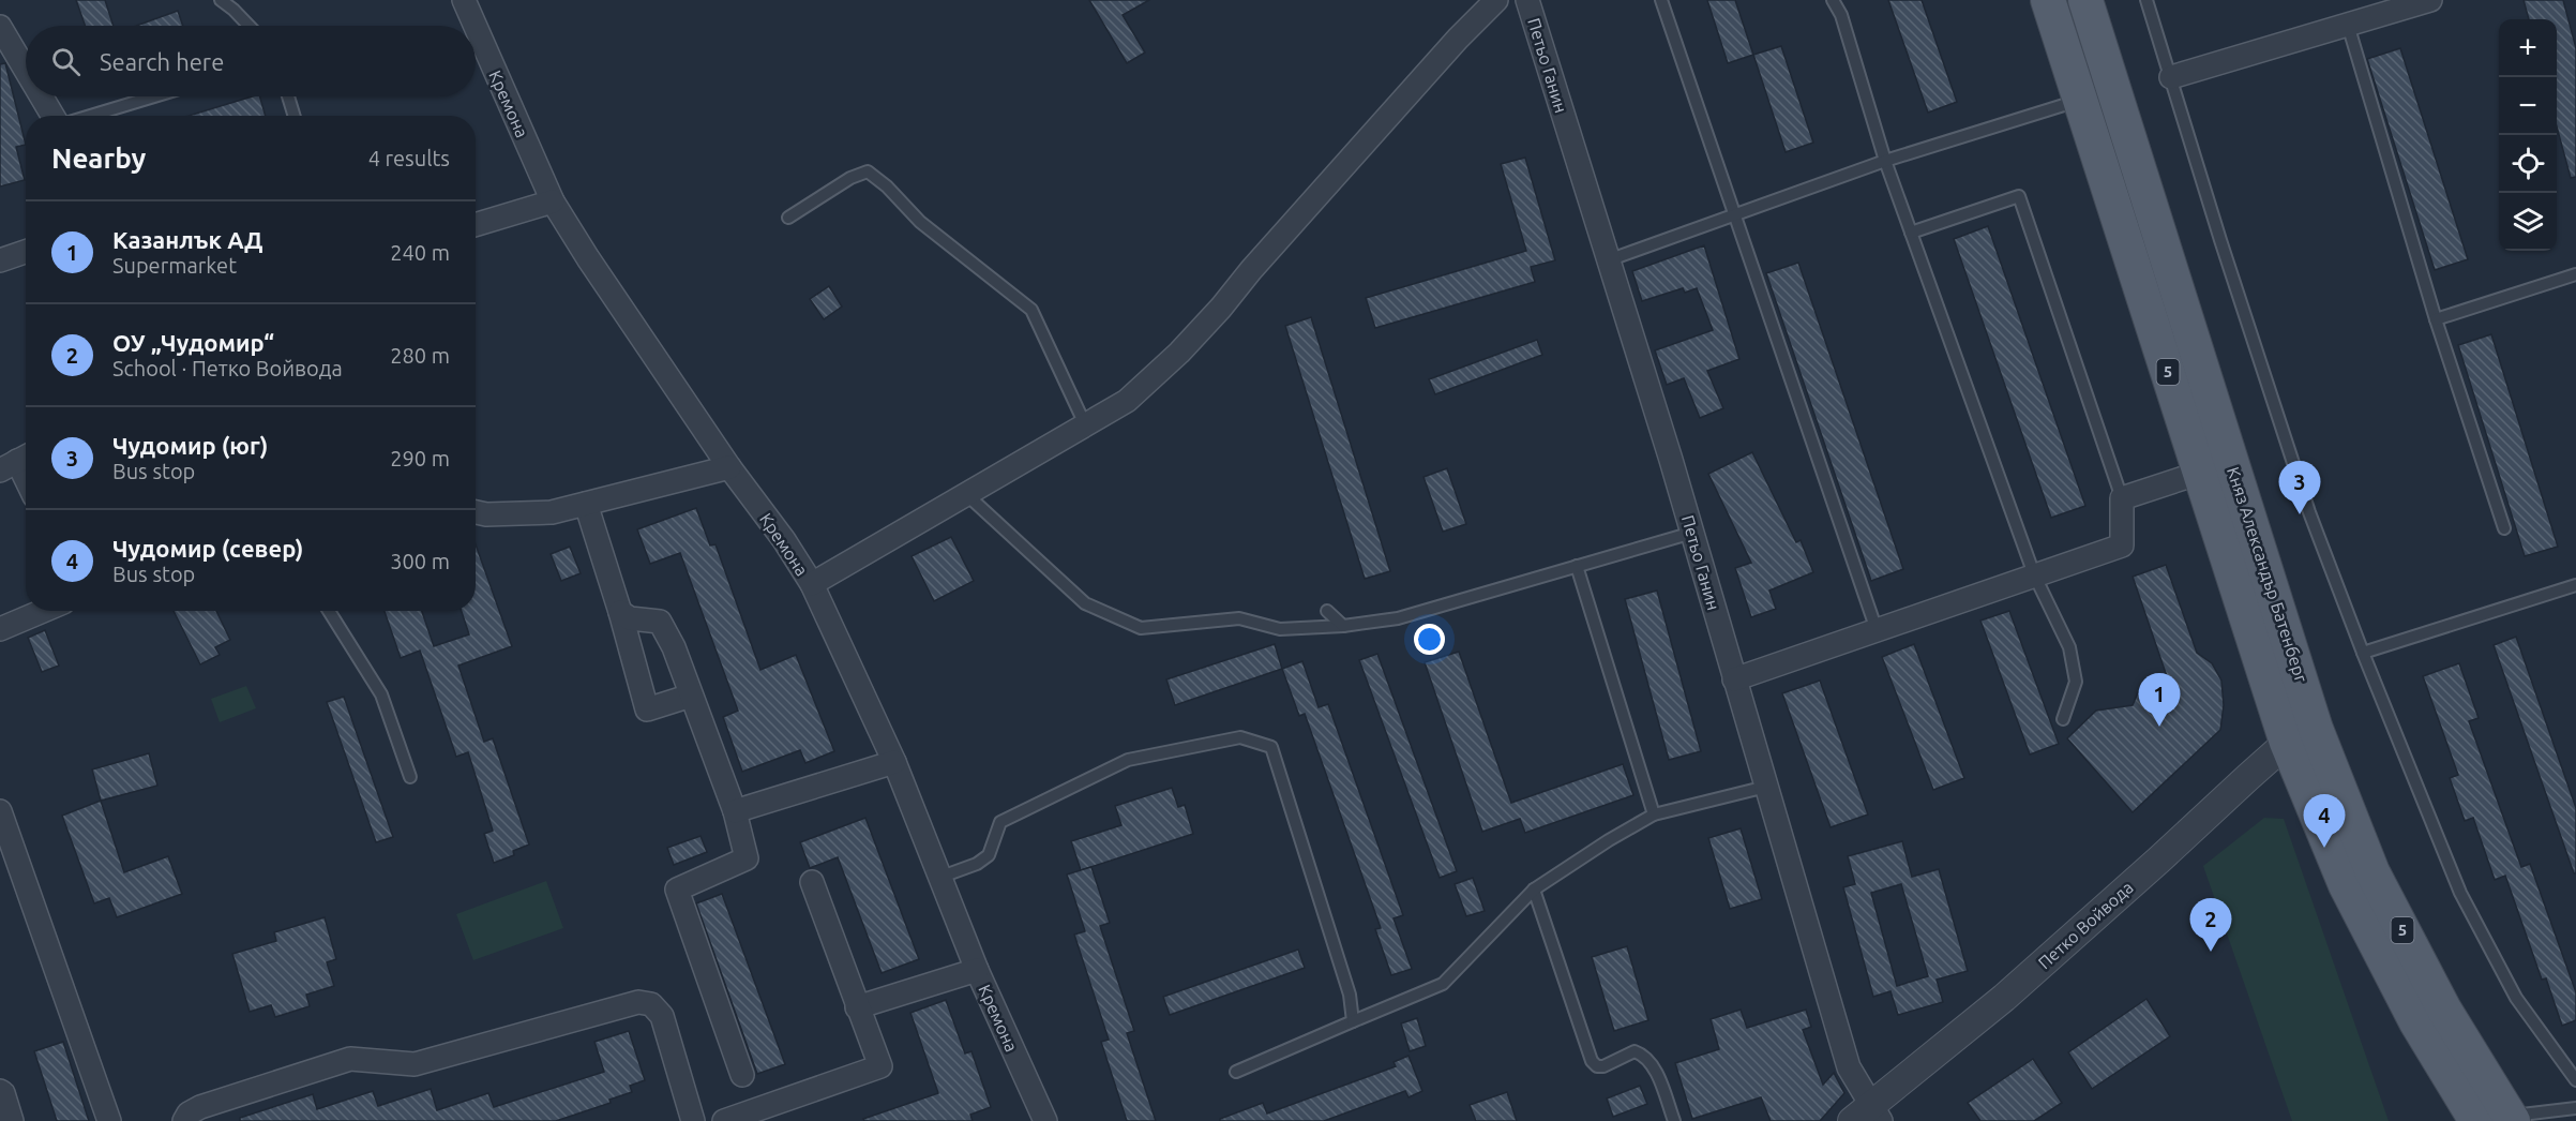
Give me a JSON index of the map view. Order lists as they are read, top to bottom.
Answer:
{
  "streets": {
    "main road": ["5", "Княз Александър Батенберг"],
    "street": ["Петьо Ганин", "Кремона", "Петко Войвода"]
  },
  "crossings": [
    ["Петьо Ганин", "Петко Войвода"],
    ["Княз Александър Батенберг", "Петко Войвода"]
  ],
  "page": {
    "map_buttons": ["+", "−"],
    "search": "Search here",
    "heading": ["Nearby", "4 results"],
    "list": [
      {
        "mark": "1",
        "name": "Казанлък АД",
        "note": "Supermarket",
        "value": "240 m"
      },
      {
        "mark": "2",
        "name": "ОУ „Чудомир“",
        "note": "School · Петко Войвода",
        "value": "280 m"
      },
      {
        "mark": "3",
        "name": "Чудомир (юг)",
        "note": "Bus stop",
        "value": "290 m"
      },
      {
        "mark": "4",
        "name": "Чудомир (север)",
        "note": "Bus stop",
        "value": "300 m"
      }
    ],
    "pins": [
      "3",
      "1",
      "4",
      "2"
    ]
  }
}
